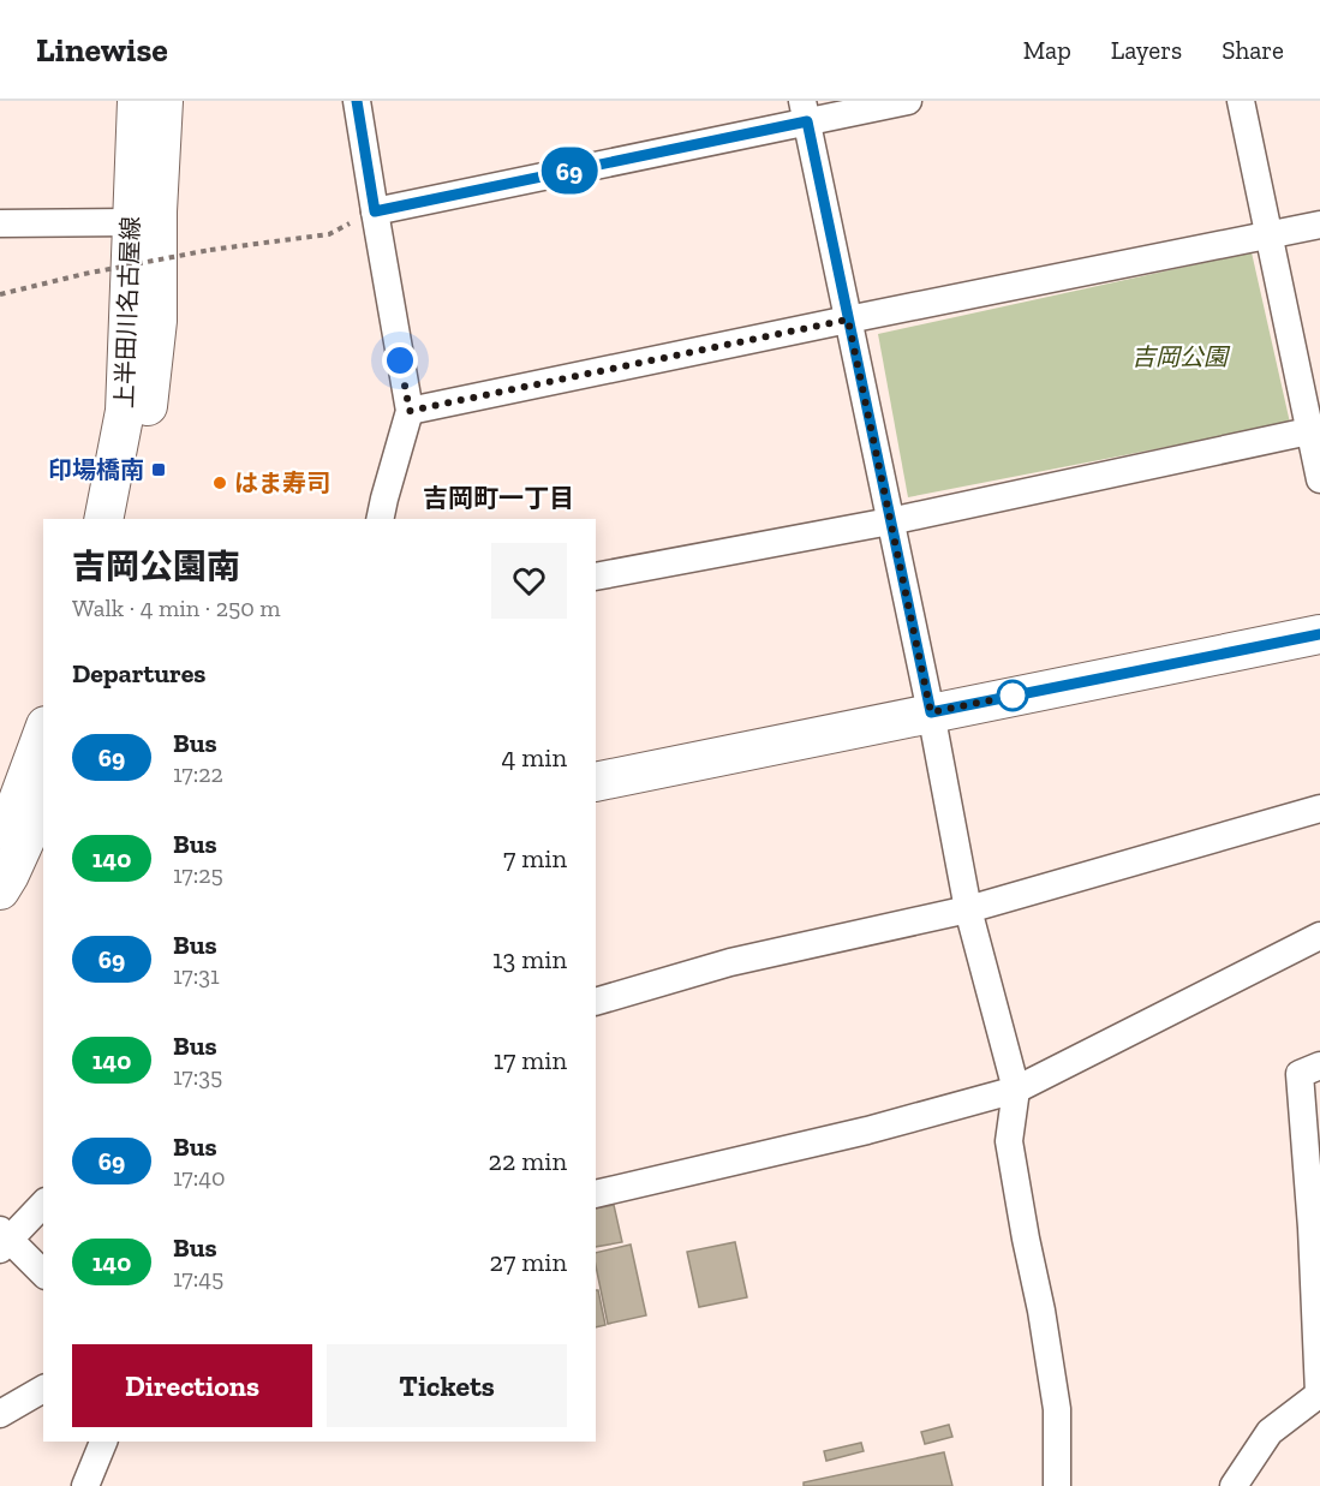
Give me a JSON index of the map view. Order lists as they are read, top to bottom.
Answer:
{
  "streets": {
    "main road": ["上半田川名古屋線"]
  },
  "districts": ["吉岡町一丁目"],
  "parks": ["吉岡公園"],
  "places": {
    "transit": ["印場橋南"],
    "other": ["はま寿司"]
  },
  "lines": ["bus line 69"],
  "page": {
    "header": "Linewise",
    "nav": ["Map", "Layers", "Share"],
    "on_map": "69",
    "heading": [
      ["吉岡公園南", "Walk · 4 min · 250 m"],
      "Departures"
    ],
    "list": [
      {
        "mark": "69",
        "name": "Bus",
        "note": "17:22",
        "value": "4 min"
      },
      {
        "mark": "140",
        "name": "Bus",
        "note": "17:25",
        "value": "7 min"
      },
      {
        "mark": "69",
        "name": "Bus",
        "note": "17:31",
        "value": "13 min"
      },
      {
        "mark": "140",
        "name": "Bus",
        "note": "17:35",
        "value": "17 min"
      },
      {
        "mark": "69",
        "name": "Bus",
        "note": "17:40",
        "value": "22 min"
      },
      {
        "mark": "140",
        "name": "Bus",
        "note": "17:45",
        "value": "27 min"
      }
    ],
    "buttons": ["Directions", "Tickets"]
  }
}
